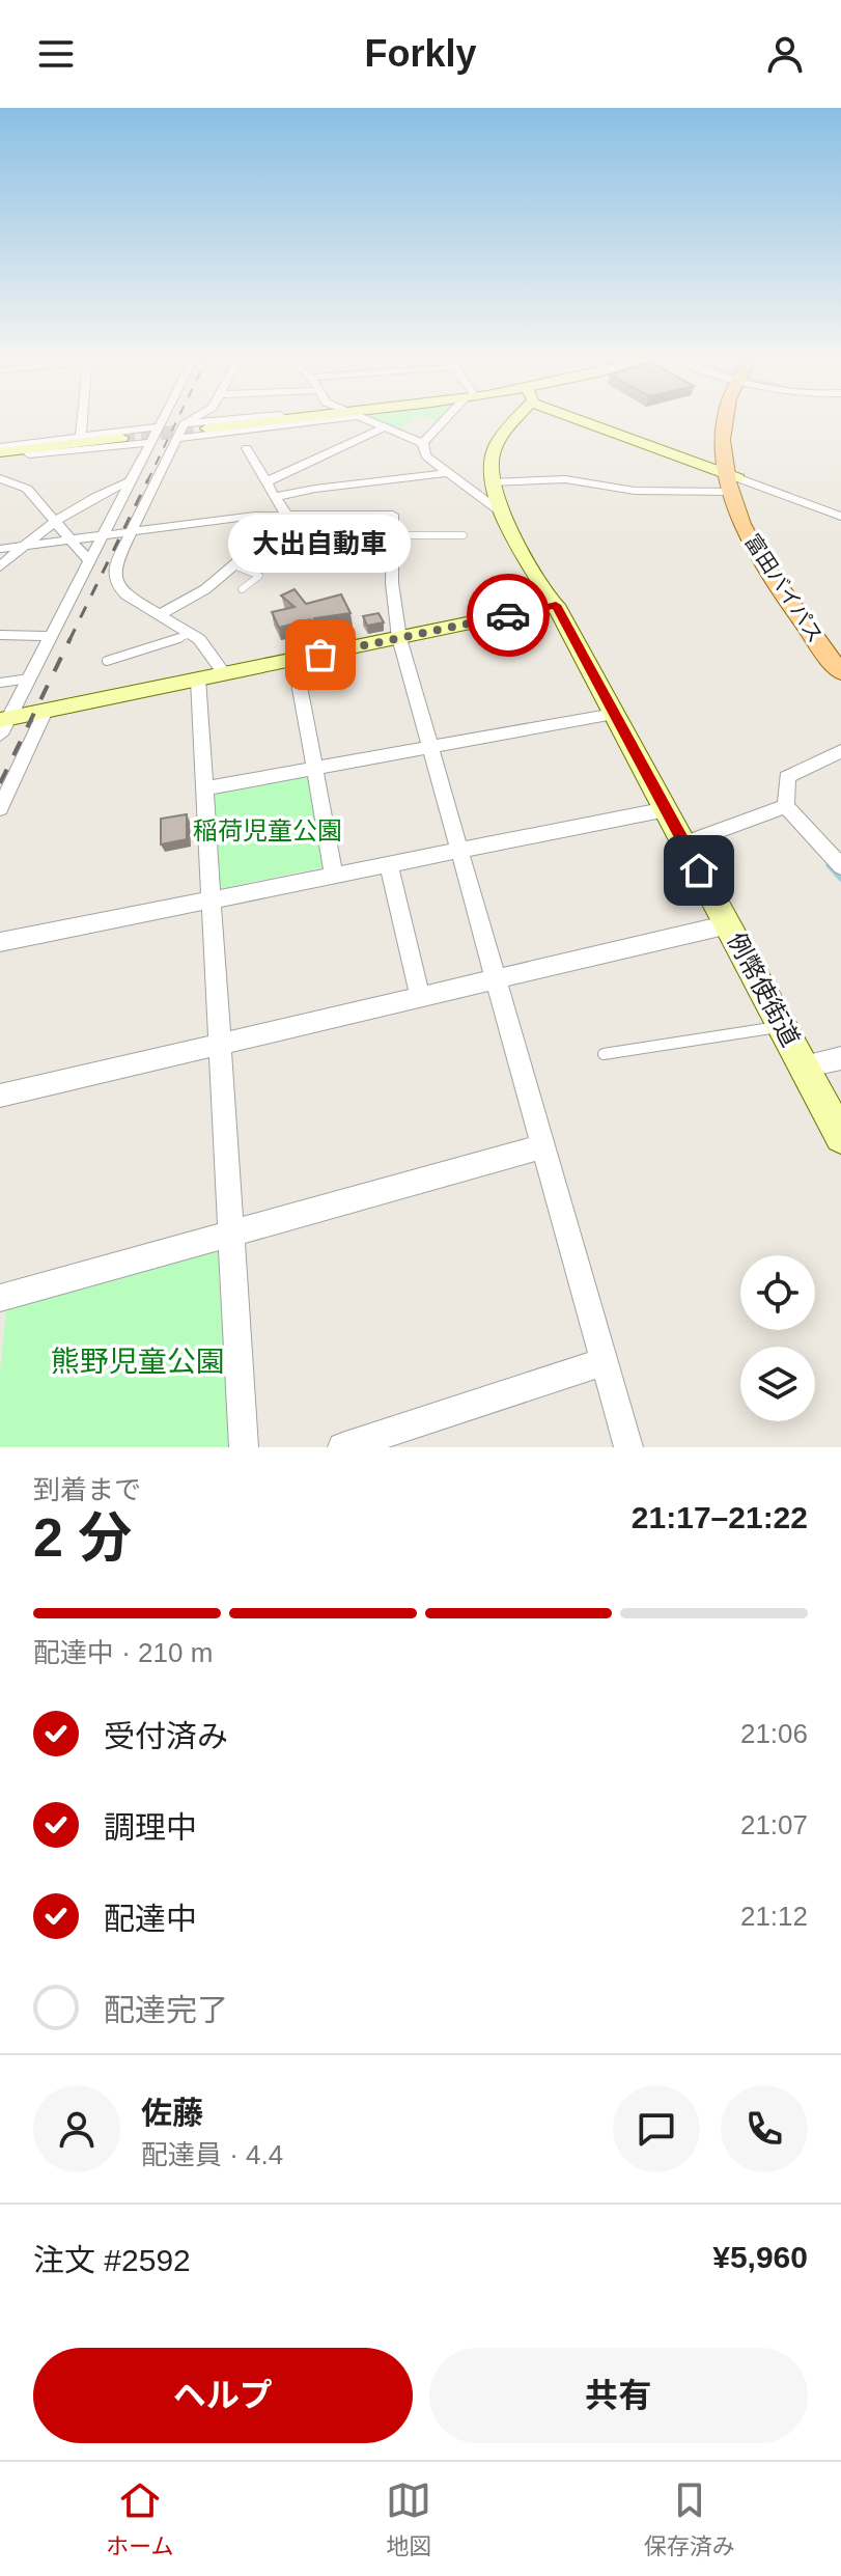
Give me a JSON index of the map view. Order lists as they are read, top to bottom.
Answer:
{
  "streets": {
    "main road": ["富田バイパス"],
    "street": ["例幣使街道"]
  },
  "parks": ["稲荷児童公園", "熊野児童公園"],
  "places": ["大出自動車"],
  "page": {
    "header": "Forkly",
    "bubble": "大出自動車",
    "heading": ["2 分", "到着まで", "21:17–21:22"],
    "panel": [
      "佐藤",
      "配達員 · 4.4",
      "注文 #2592",
      "¥5,960"
    ],
    "bar": "配達中 · 210 m",
    "list": [
      ["受付済み", "21:06"],
      ["調理中", "21:07"],
      ["配達中", "21:12"],
      "配達完了"
    ],
    "buttons": ["ヘルプ", "共有"],
    "tabs": ["ホーム", "地図", "保存済み"]
  }
}
